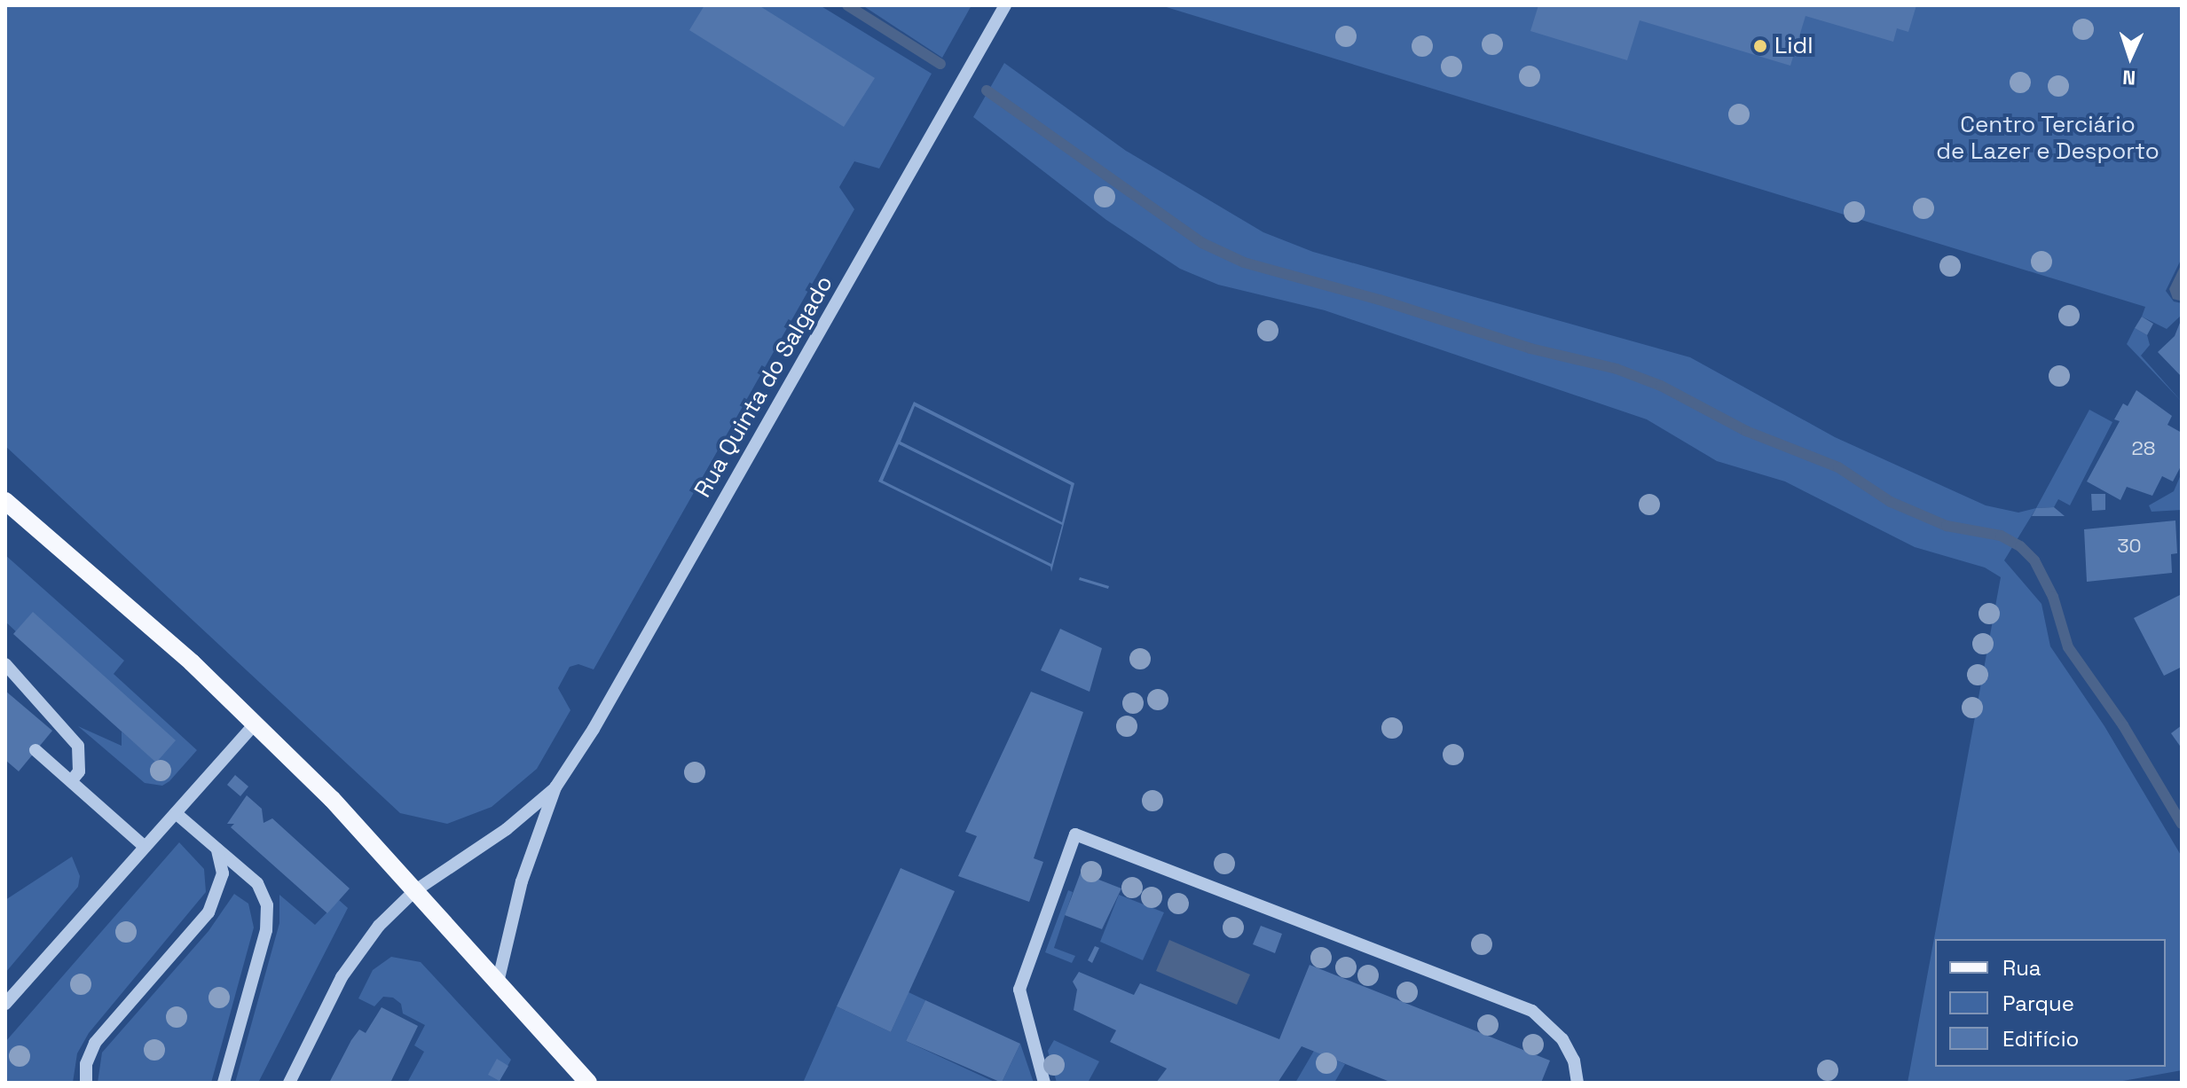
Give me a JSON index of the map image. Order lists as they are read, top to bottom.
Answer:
{
  "streets": {
    "street": ["Rua Quinta do Salgado"]
  },
  "parks": ["Centro Terciário de Lazer e Desporto"],
  "places": ["Lidl"],
  "house_numbers": ["28", "30"],
  "legend": ["Rua", "Parque", "Edifício"],
  "north": "bottom"
}
